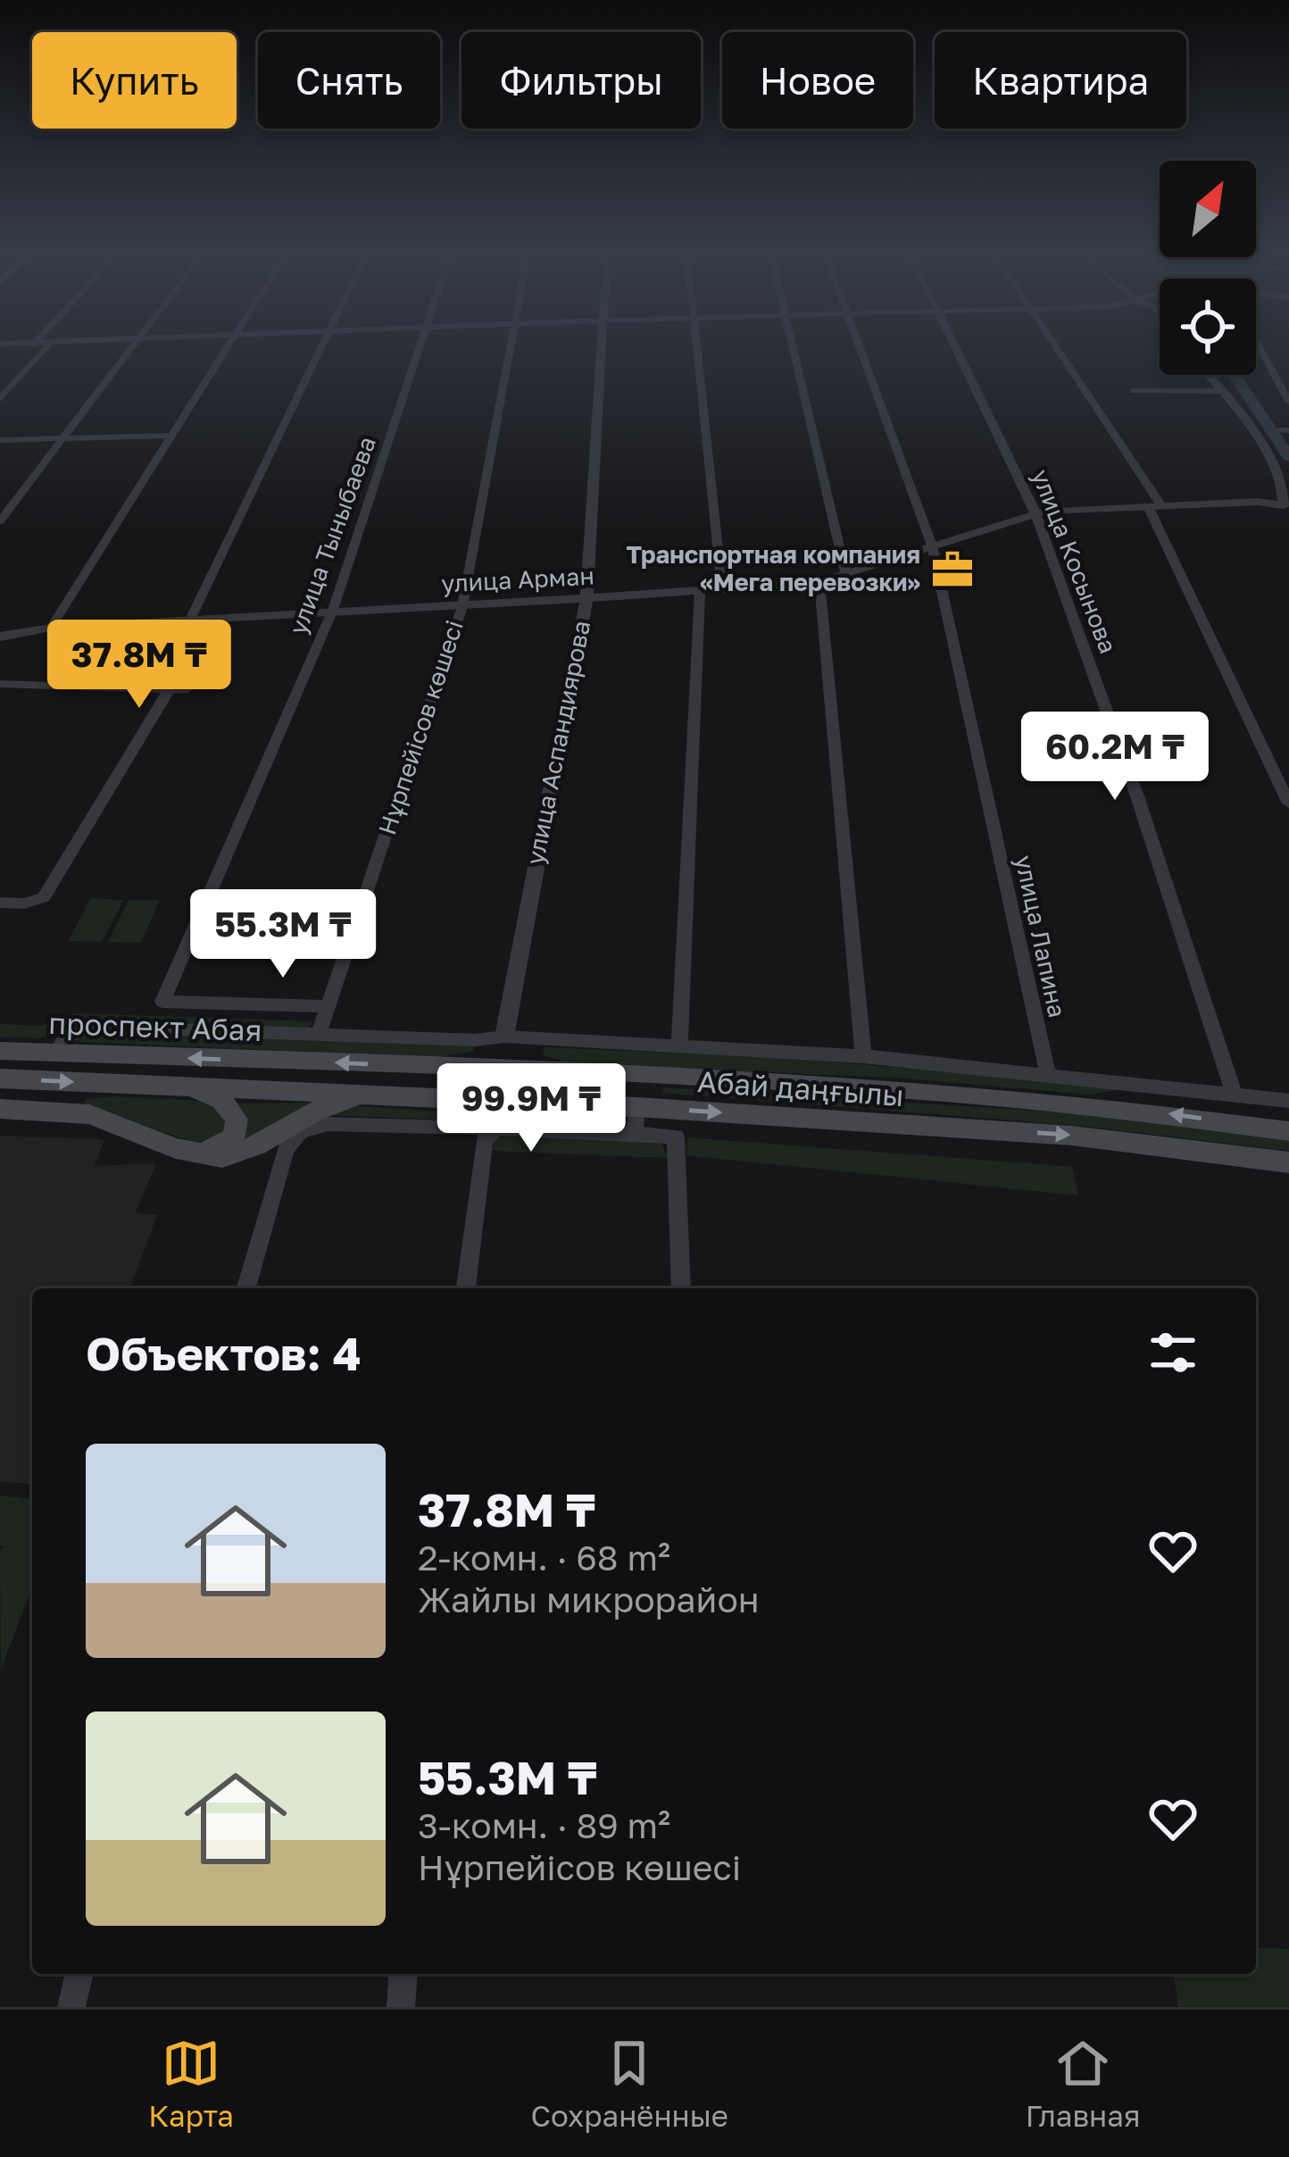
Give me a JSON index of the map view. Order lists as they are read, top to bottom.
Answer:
{
  "streets": {
    "main road": ["проспект Абая", "Абай даңғылы"],
    "street": [
      "улица Тыныбаева",
      "улица Косынова",
      "улица Арман",
      "Нұрпейісов көшесі",
      "улица Аспандиярова",
      "улица Лапина"
    ]
  },
  "crossings": [
    ["улица Тыныбаева", "улица Арман"],
    ["улица Тыныбаева", "Нұрпейісов көшесі"],
    ["улица Косынова", "улица Арман"],
    ["улица Арман", "Нұрпейісов көшесі"],
    ["улица Арман", "улица Аспандиярова"],
    ["улица Арман", "улица Лапина"],
    ["проспект Абая", "Абай даңғылы"]
  ],
  "places": {
    "office": ["Транспортная компания «Мега перевозки»"]
  },
  "north": "top right",
  "page": {
    "chip": [
      "Купить",
      "Снять",
      "Фильтры",
      "Новое",
      "Квартира"
    ],
    "price": [
      "37.8M ₸",
      "60.2M ₸",
      "55.3M ₸",
      "99.9M ₸"
    ],
    "heading": "Объектов: 4",
    "list": [
      {
        "name": "37.8M ₸",
        "note": "2-комн. · 68 m² · Жайлы микрорайон"
      },
      {
        "name": "55.3M ₸",
        "note": "3-комн. · 89 m² · Нұрпейісов көшесі"
      }
    ],
    "tabs": ["Карта", "Сохранённые", "Главная"]
  }
}
